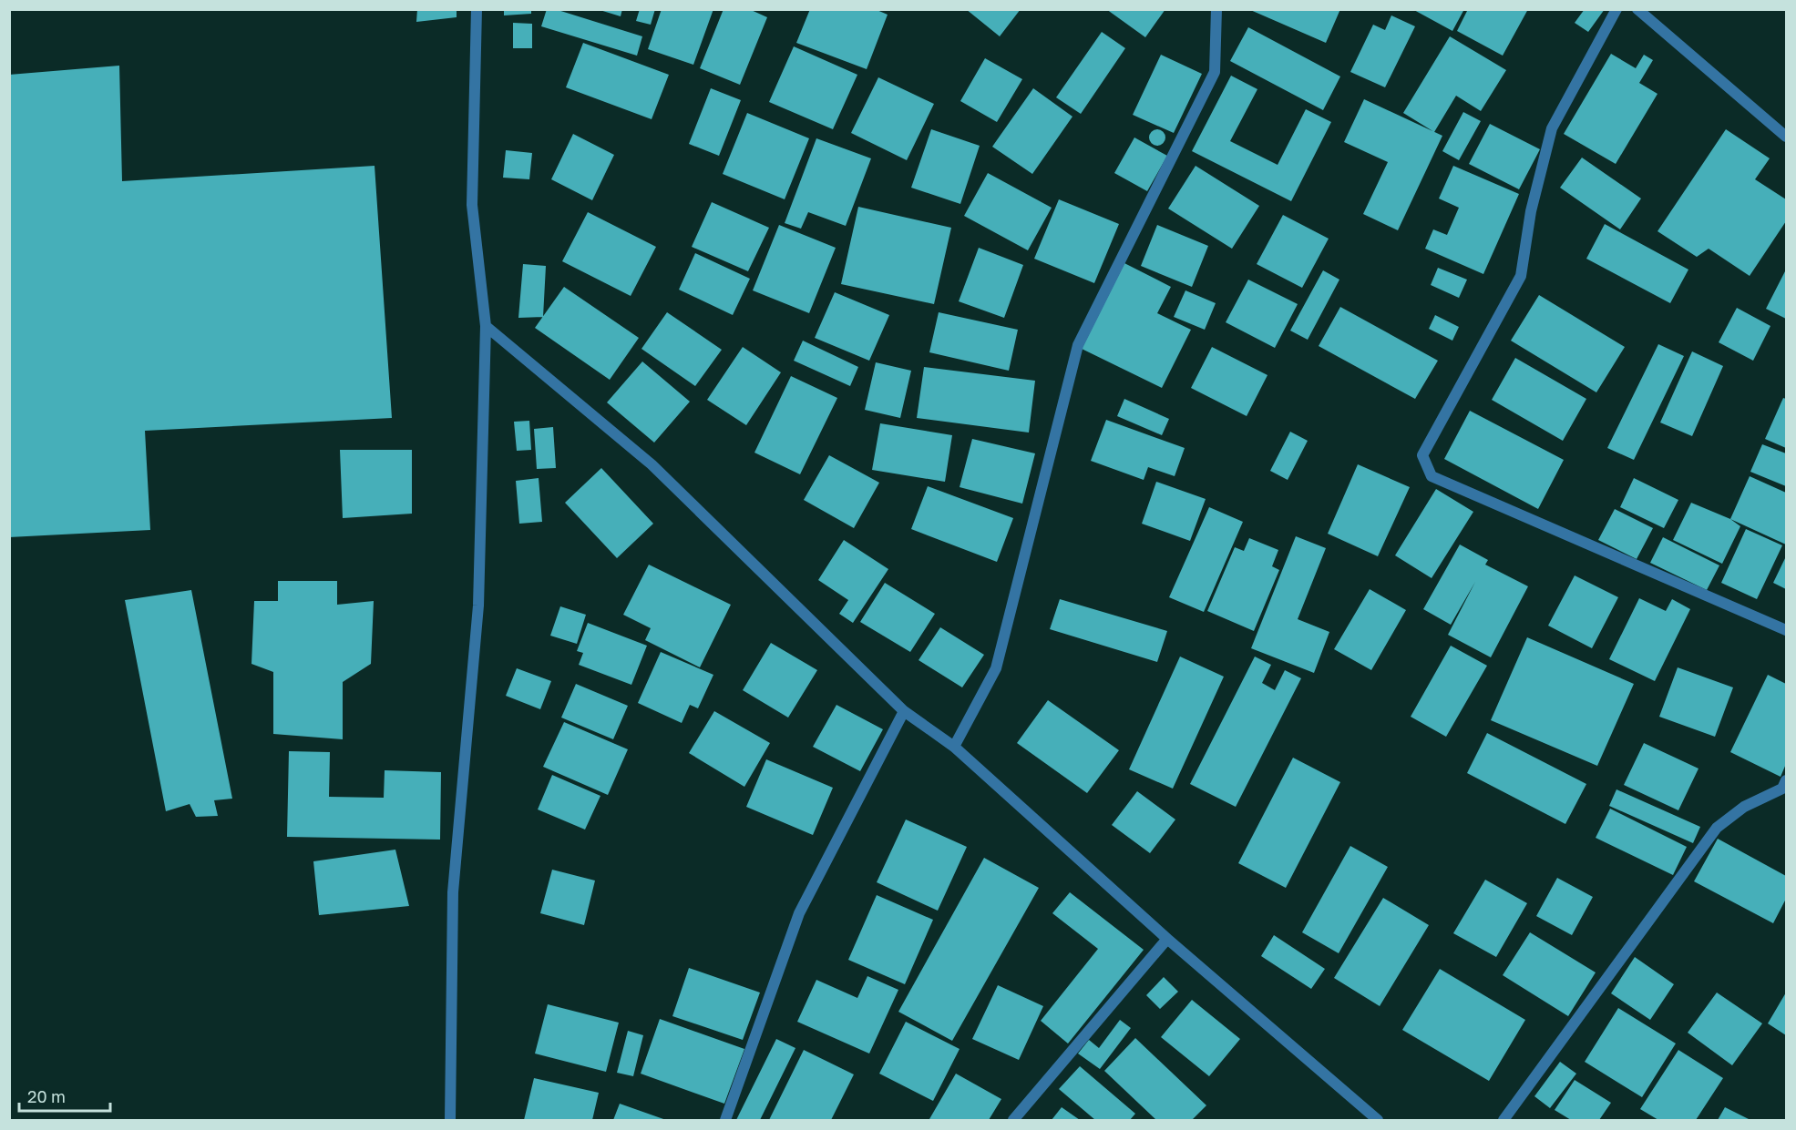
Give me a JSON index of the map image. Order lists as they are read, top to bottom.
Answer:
{
  "scale_bar": "20 m"
}
